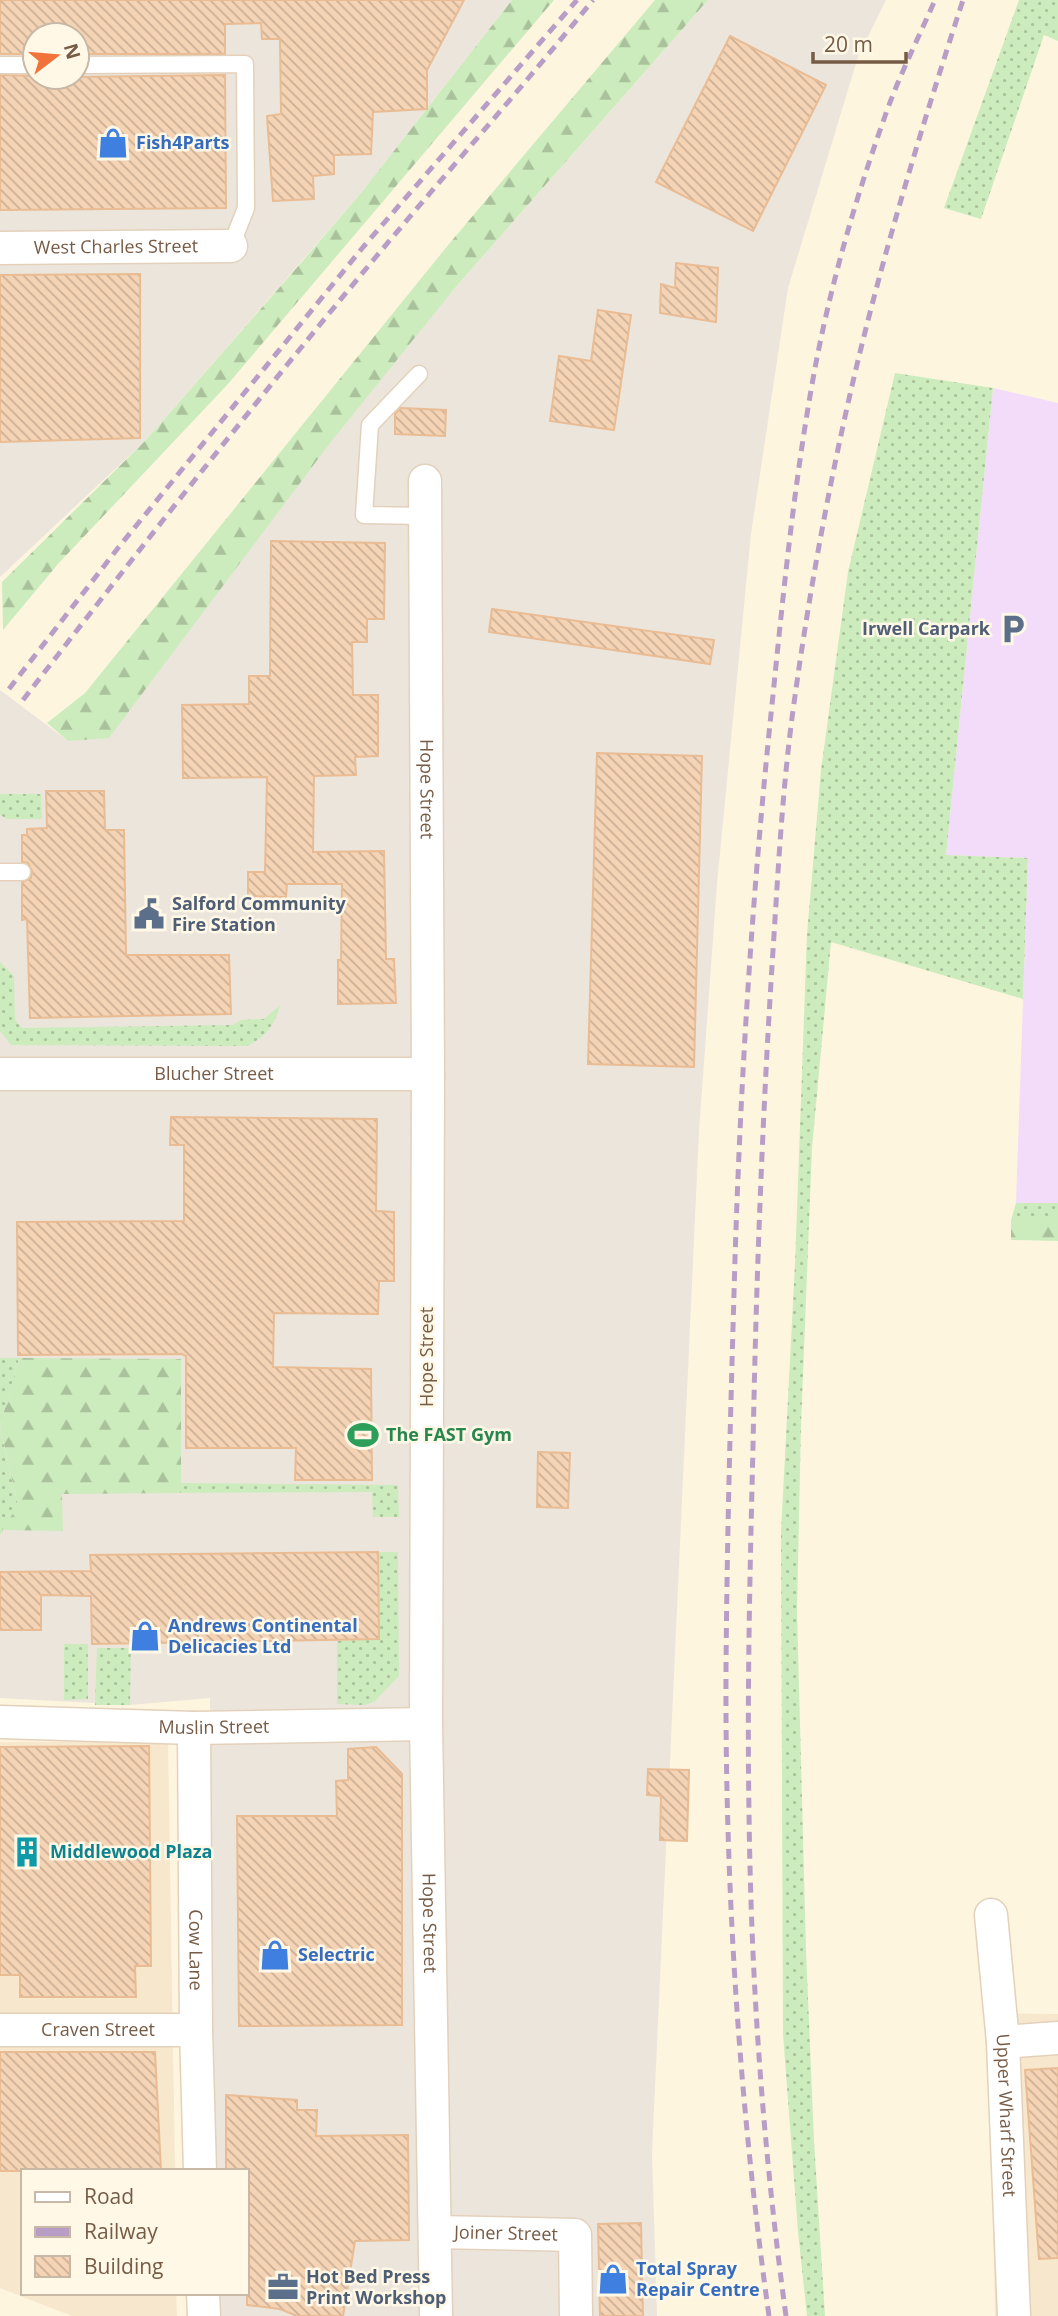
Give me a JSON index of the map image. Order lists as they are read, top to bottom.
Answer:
{
  "streets": {
    "street": [
      "West Charles Street",
      "Hope Street",
      "Blucher Street",
      "Muslin Street",
      "Cow Lane",
      "Craven Street",
      "Upper Wharf Street",
      "Joiner Street"
    ]
  },
  "crossings": [
    ["Hope Street", "Blucher Street"],
    ["Hope Street", "Muslin Street"],
    ["Hope Street", "Joiner Street"],
    ["Muslin Street", "Cow Lane"],
    ["Cow Lane", "Craven Street"]
  ],
  "places": {
    "shop": [
      "Fish4Parts",
      "Andrews Continental Delicacies Ltd",
      "Selectric",
      "Total Spray Repair Centre"
    ],
    "parking": ["Irwell Carpark"],
    "public building": ["Salford Community Fire Station"],
    "sports": ["The FAST Gym"],
    "building": ["Middlewood Plaza"],
    "office": ["Hot Bed Press Print Workshop"]
  },
  "legend": ["Road", "Railway", "Building"],
  "scale_bar": "20 m",
  "north": "right"
}
